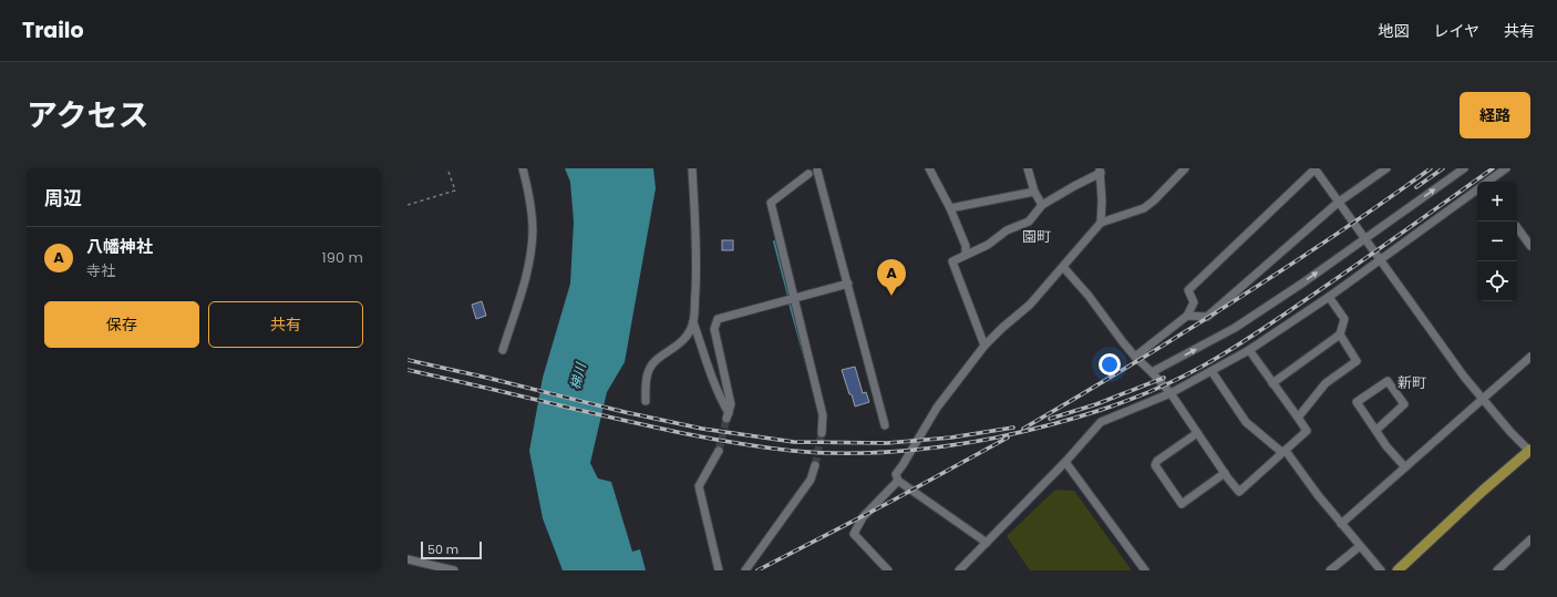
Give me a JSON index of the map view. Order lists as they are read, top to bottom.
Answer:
{
  "districts": ["園町", "新町"],
  "water": ["梯川"],
  "scale_bar": "50 m",
  "page": {
    "header": "Trailo",
    "nav": ["地図", "レイヤ", "共有"],
    "title": "アクセス",
    "buttons": [
      "経路",
      ["保存", "共有"]
    ],
    "heading": "周辺",
    "map_buttons": ["+", "−"],
    "list": [
      {
        "mark": "A",
        "name": "八幡神社",
        "note": "寺社",
        "value": "190 m"
      }
    ],
    "pins": "A",
    "scale": "50 m"
  }
}
